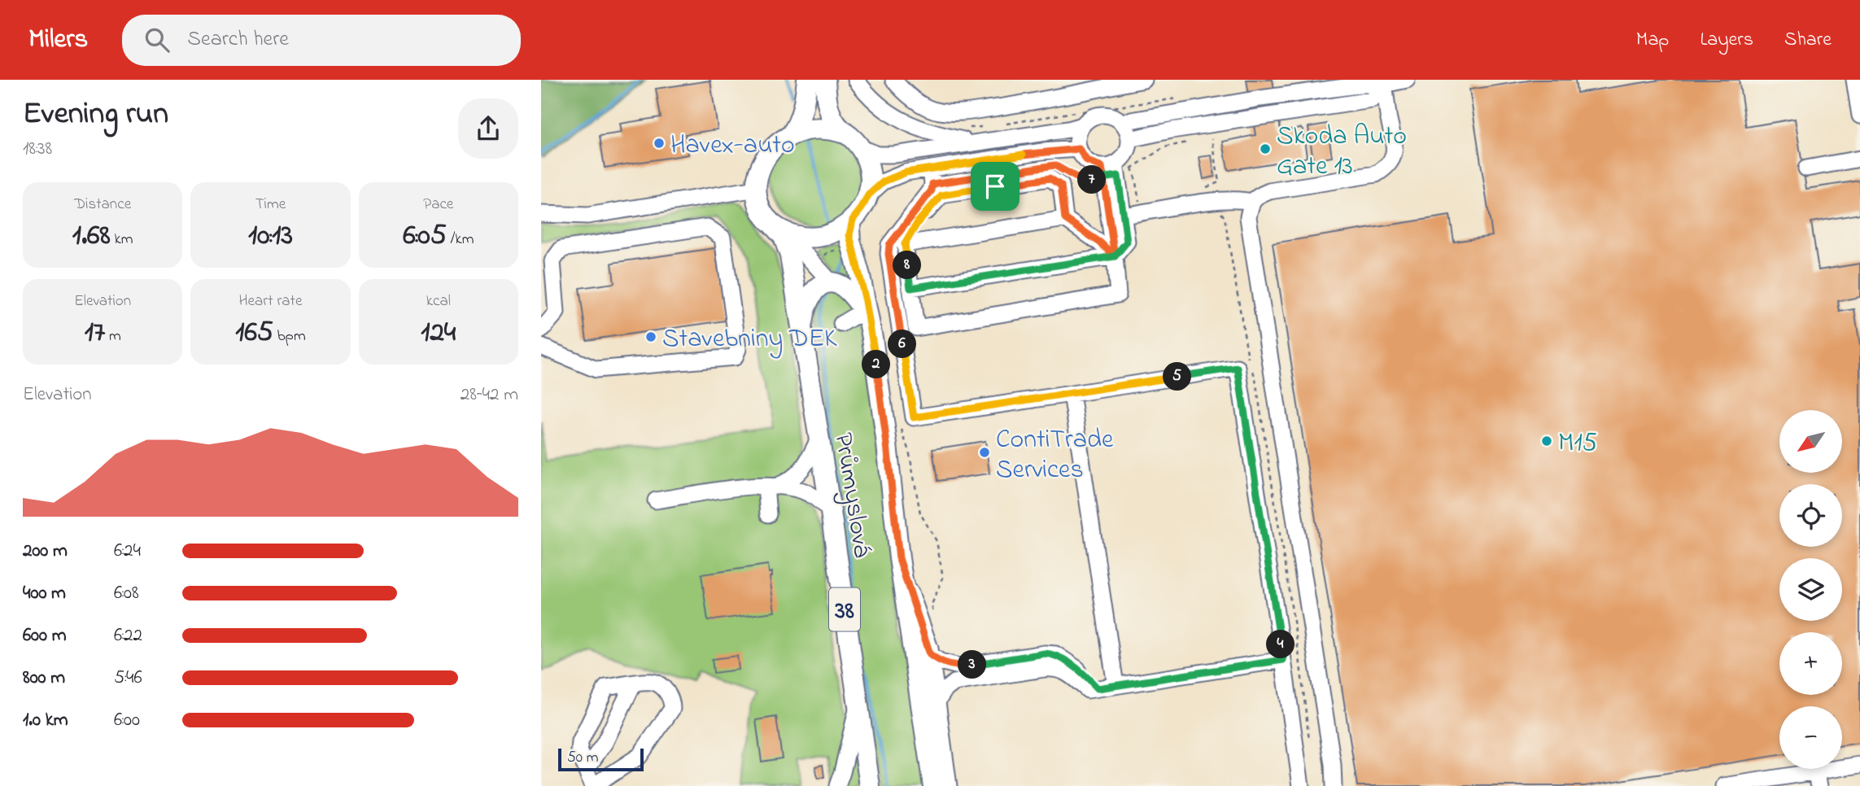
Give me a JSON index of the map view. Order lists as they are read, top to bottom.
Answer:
{
  "streets": {
    "main road": ["Průmyslová", "38"]
  },
  "crossings": [
    ["Průmyslová", "38"]
  ],
  "places": [
    "Havex-auto",
    "Skoda Auto Gate 13",
    "Stavebniny DEK",
    "M15",
    "ContiTrade Services"
  ],
  "scale_bar": "50 m",
  "north": "bottom left",
  "page": {
    "header": "Milers",
    "search": "Search here",
    "nav": ["Map", "Layers", "Share"],
    "heading": ["Evening run", "18:38"],
    "pins": [
      "7",
      "8",
      "6",
      "2",
      "5",
      "4",
      "3"
    ],
    "stats": [
      ["Distance", "1.68 km"],
      ["Time", "10:13"],
      ["Pace", "6:05 /km"],
      ["Elevation", "17 m"],
      ["Heart rate", "165 bpm"],
      ["kcal", "124"]
    ],
    "chart": ["Elevation", "28–42 m"],
    "map_buttons": ["+", "−"],
    "list": [
      {
        "name": "200 m",
        "note": "6:24"
      },
      {
        "name": "400 m",
        "note": "6:08"
      },
      {
        "name": "600 m",
        "note": "6:22"
      },
      {
        "name": "800 m",
        "note": "5:46"
      },
      {
        "name": "1.0 km",
        "note": "6:00"
      }
    ],
    "scale": "50 m"
  }
}
